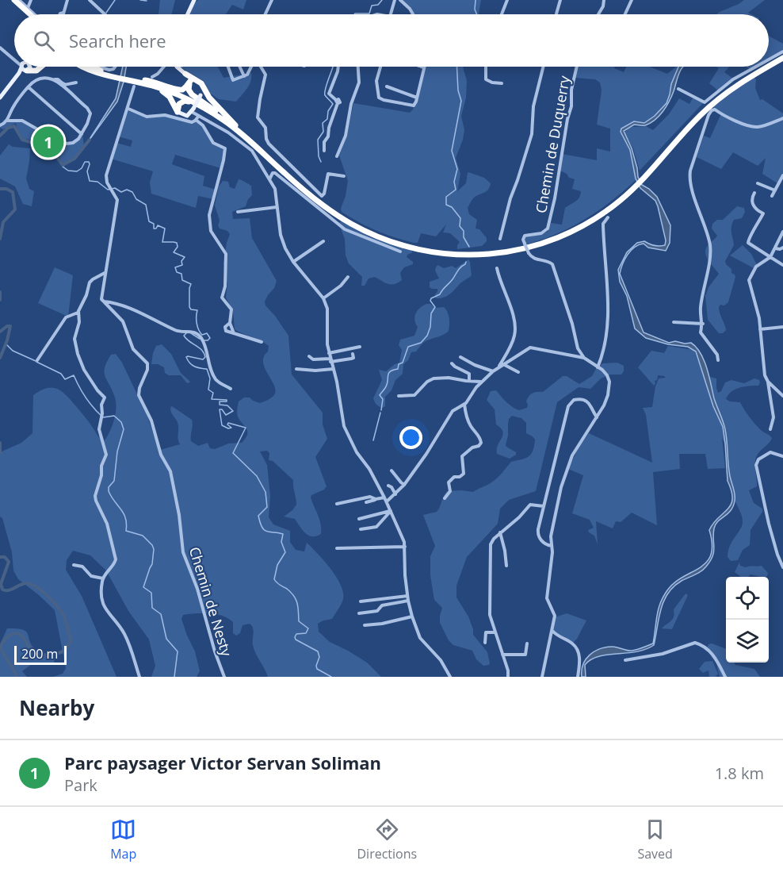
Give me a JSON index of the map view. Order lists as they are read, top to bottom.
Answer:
{
  "streets": {
    "street": ["Chemin de Duquerry", "Chemin de Nesty"]
  },
  "scale_bar": "200 m",
  "page": {
    "search": "Search here",
    "pins": "1",
    "scale": "200 m",
    "heading": "Nearby",
    "list": [
      {
        "mark": "1",
        "name": "Parc paysager Victor Servan Soliman",
        "note": "Park",
        "value": "1.8 km"
      }
    ],
    "nav": ["Map", "Directions", "Saved"]
  }
}
